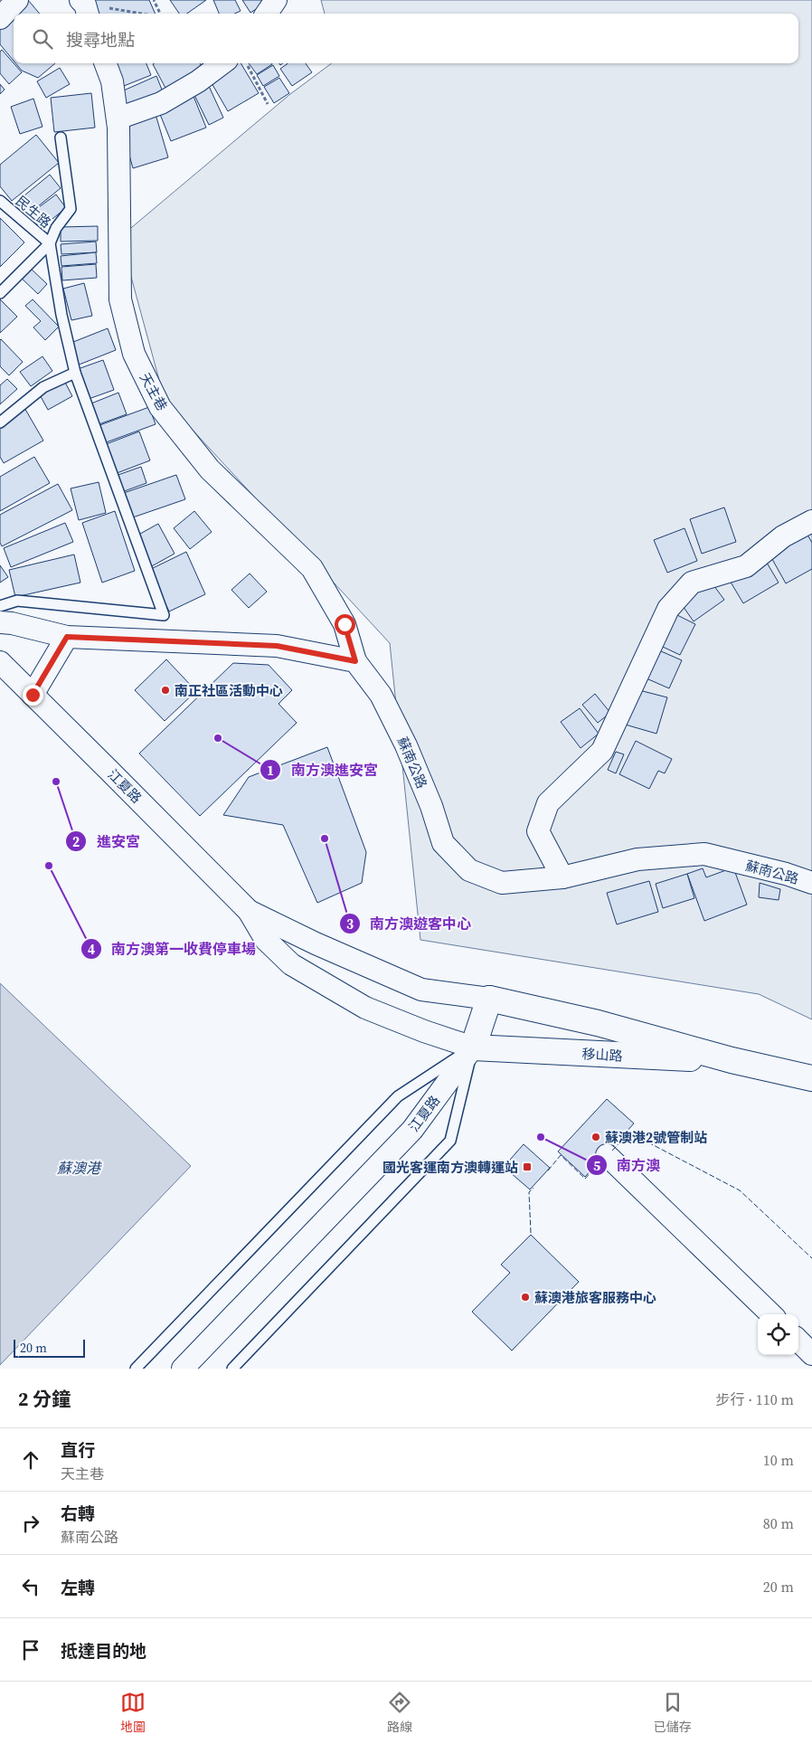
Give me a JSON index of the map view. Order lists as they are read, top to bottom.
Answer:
{
  "streets": {
    "main road": ["移山路"],
    "street": ["天主巷", "蘇南公路", "江夏路"],
    "lane": ["民生路"]
  },
  "crossings": [
    ["天主巷", "蘇南公路"],
    ["江夏路", "移山路"]
  ],
  "water": ["蘇澳港"],
  "places": {
    "other": [
      "南正社區活動中心",
      "南方澳進安宮",
      "進安宮",
      "南方澳遊客中心",
      "南方澳第一收費停車場",
      "南方澳",
      "蘇澳港2號管制站",
      "蘇澳港旅客服務中心"
    ],
    "transit": ["國光客運南方澳轉運站"]
  },
  "scale_bar": "20 m",
  "page": {
    "search": "搜尋地點",
    "scale": "20 m",
    "heading": ["2 分鐘", "步行 · 110 m"],
    "list": [
      ["直行", "天主巷", "10 m"],
      ["右轉", "蘇南公路", "80 m"],
      ["左轉", "20 m"],
      "抵達目的地"
    ],
    "nav": ["地圖", "路線", "已儲存"]
  }
}
